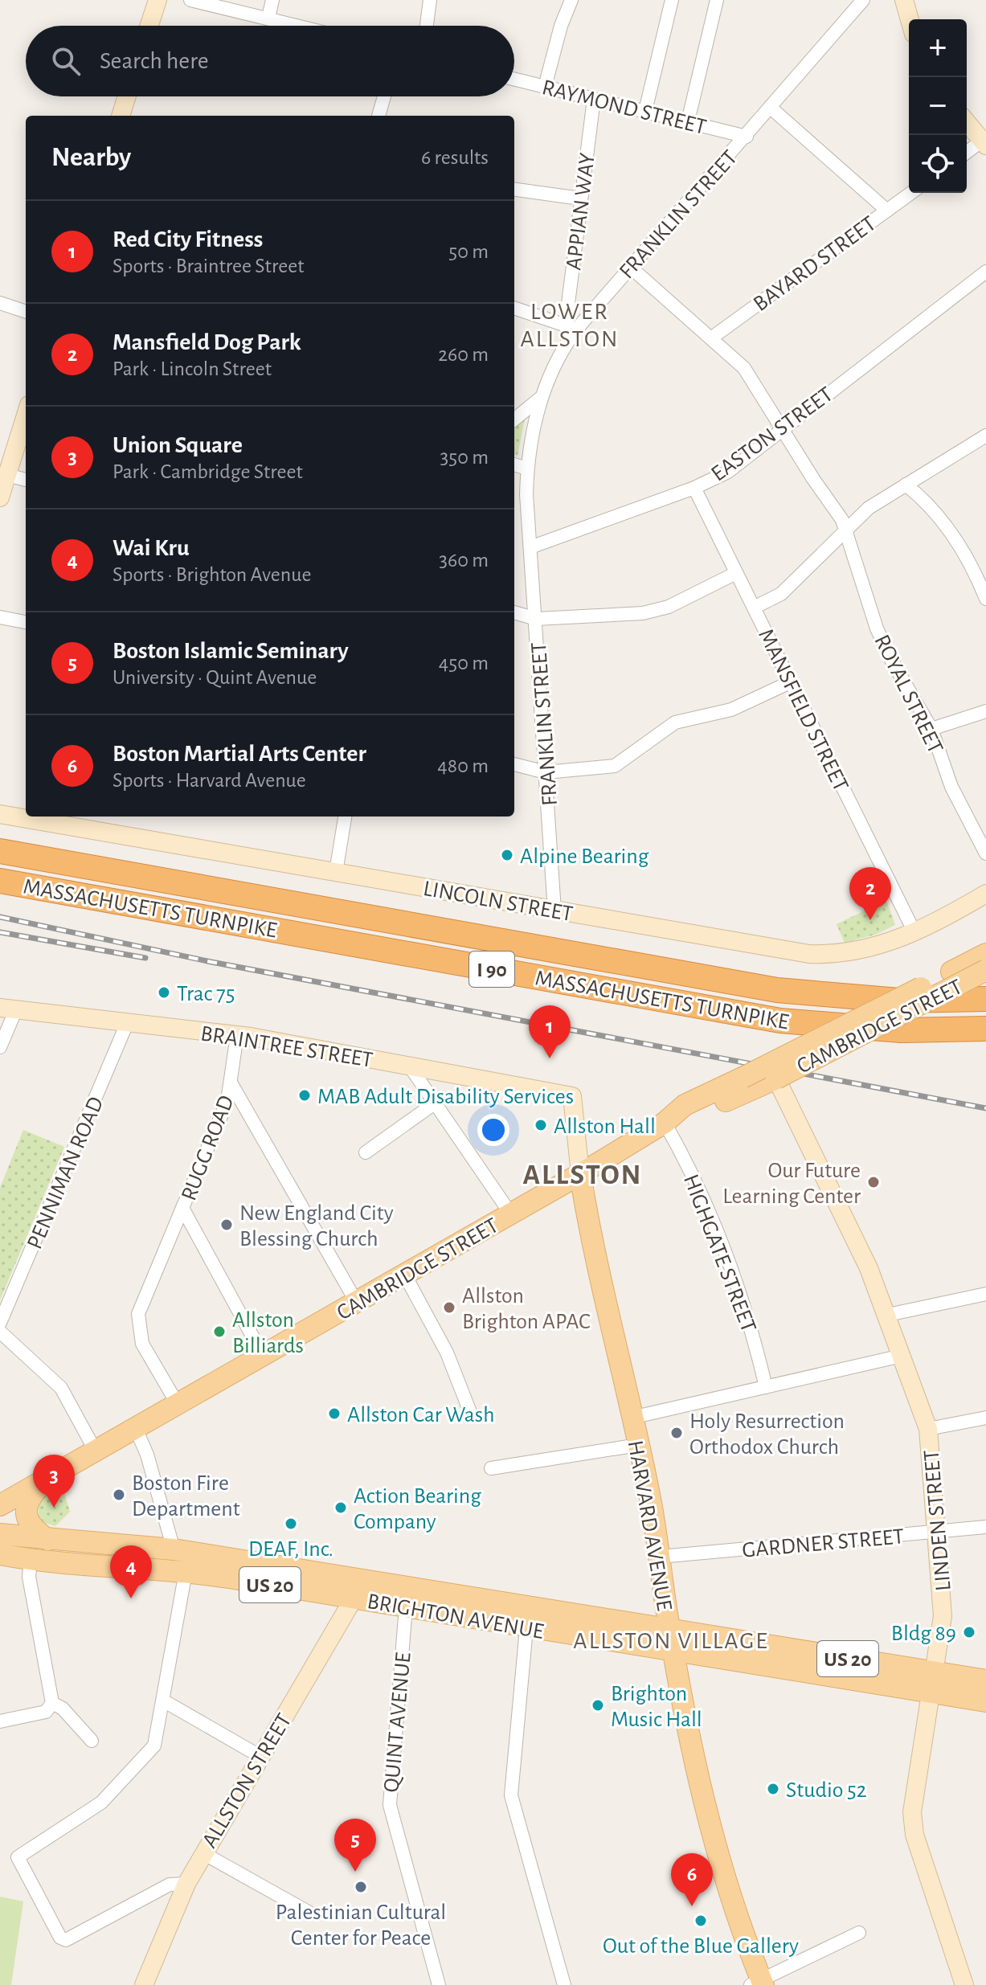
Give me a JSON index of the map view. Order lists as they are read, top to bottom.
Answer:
{
  "streets": {
    "highway": ["MASSACHUSETTS TURNPIKE", "I 90"],
    "main road": [
      "CAMBRIDGE STREET",
      "HARVARD AVENUE",
      "US 20",
      "BRIGHTON AVENUE"
    ],
    "street": [
      "RAYMOND STREET",
      "APPIAN WAY",
      "FRANKLIN STREET",
      "BAYARD STREET",
      "EASTON STREET",
      "ROYAL STREET",
      "MANSFIELD STREET",
      "LINCOLN STREET",
      "BRAINTREE STREET",
      "RUGG ROAD",
      "PENNIMAN ROAD",
      "HIGHGATE STREET",
      "LINDEN STREET",
      "GARDNER STREET",
      "QUINT AVENUE",
      "ALLSTON STREET"
    ]
  },
  "crossings": [
    ["RAYMOND STREET", "APPIAN WAY"],
    ["RAYMOND STREET", "FRANKLIN STREET"],
    ["APPIAN WAY", "FRANKLIN STREET"],
    ["FRANKLIN STREET", "EASTON STREET"],
    ["FRANKLIN STREET", "ROYAL STREET"],
    ["FRANKLIN STREET", "LINCOLN STREET"],
    ["BAYARD STREET", "ROYAL STREET"],
    ["EASTON STREET", "ROYAL STREET"],
    ["EASTON STREET", "MANSFIELD STREET"],
    ["MANSFIELD STREET", "LINCOLN STREET"],
    ["CAMBRIDGE STREET", "BRAINTREE STREET"],
    ["CAMBRIDGE STREET", "RUGG ROAD"],
    ["CAMBRIDGE STREET", "HIGHGATE STREET"],
    ["CAMBRIDGE STREET", "LINDEN STREET"],
    ["CAMBRIDGE STREET", "HARVARD AVENUE"],
    ["BRAINTREE STREET", "RUGG ROAD"],
    ["BRAINTREE STREET", "PENNIMAN ROAD"],
    ["BRAINTREE STREET", "HARVARD AVENUE"],
    ["LINDEN STREET", "GARDNER STREET"],
    ["LINDEN STREET", "BRIGHTON AVENUE"],
    ["HARVARD AVENUE", "GARDNER STREET"],
    ["HARVARD AVENUE", "BRIGHTON AVENUE"],
    ["BRIGHTON AVENUE", "QUINT AVENUE"],
    ["BRIGHTON AVENUE", "ALLSTON STREET"]
  ],
  "districts": ["LOWER ALLSTON", "ALLSTON", "ALLSTON VILLAGE"],
  "places": [
    "Alpine Bearing",
    "Trac 75",
    "MAB Adult Disability Services",
    "Allston Hall",
    "Our Future Learning Center",
    "New England City Blessing Church",
    "Allston Brighton APAC",
    "Allston Billiards",
    "Allston Car Wash",
    "Holy Resurrection Orthodox Church",
    "Boston Fire Department",
    "Action Bearing Company",
    "DEAF, Inc.",
    "Bldg 89",
    "Brighton Music Hall",
    "Studio 52",
    "Palestinian Cultural Center for Peace",
    "Out of the Blue Gallery"
  ],
  "page": {
    "map_buttons": ["+", "−"],
    "search": "Search here",
    "heading": ["Nearby", "6 results"],
    "list": [
      {
        "mark": "1",
        "name": "Red City Fitness",
        "note": "Sports · Braintree Street",
        "value": "50 m"
      },
      {
        "mark": "2",
        "name": "Mansfield Dog Park",
        "note": "Park · Lincoln Street",
        "value": "260 m"
      },
      {
        "mark": "3",
        "name": "Union Square",
        "note": "Park · Cambridge Street",
        "value": "350 m"
      },
      {
        "mark": "4",
        "name": "Wai Kru",
        "note": "Sports · Brighton Avenue",
        "value": "360 m"
      },
      {
        "mark": "5",
        "name": "Boston Islamic Seminary",
        "note": "University · Quint Avenue",
        "value": "450 m"
      },
      {
        "mark": "6",
        "name": "Boston Martial Arts Center",
        "note": "Sports · Harvard Avenue",
        "value": "480 m"
      }
    ],
    "pins": [
      "2",
      "1",
      "3",
      "4",
      "5",
      "6"
    ]
  }
}
